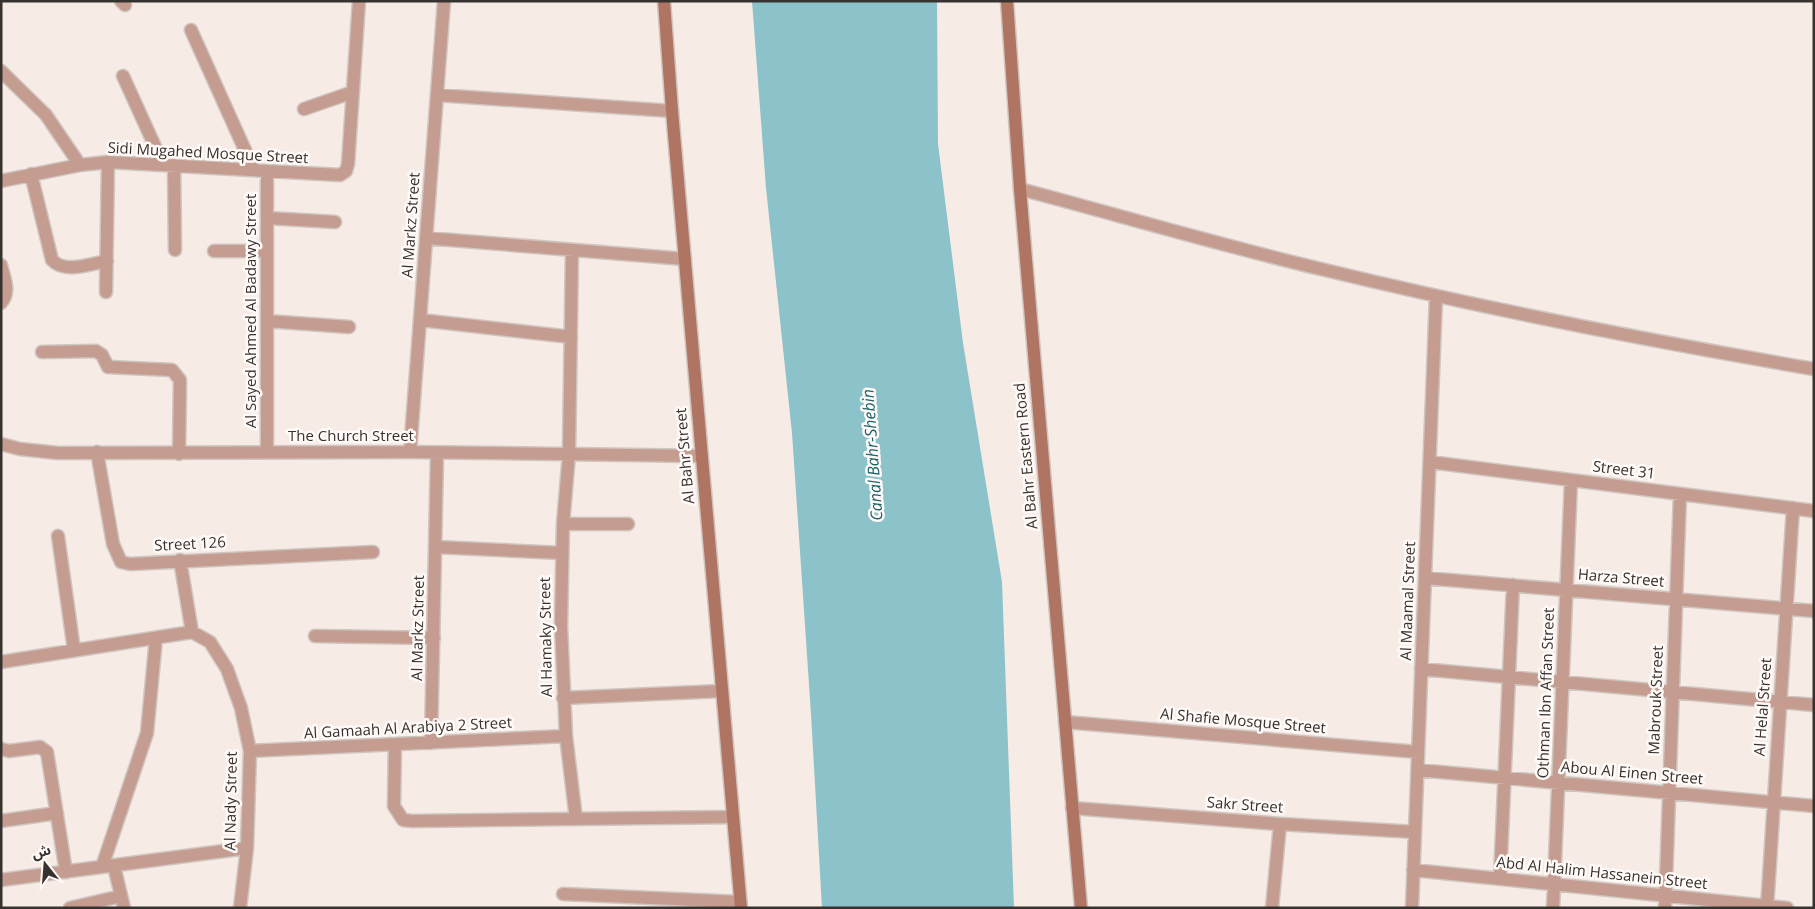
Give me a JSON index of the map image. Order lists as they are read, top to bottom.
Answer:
{
  "streets": {
    "street": [
      "Sidi Mugahed Mosque Street",
      "Al Markz Street",
      "Al Sayed Ahmed Al Badawy Street",
      "The Church Street",
      "Al Bahr Street",
      "Al Bahr Eastern Road",
      "Street 31",
      "Street 126",
      "Harza Street",
      "Al Maamal Street",
      "Al Hamaky Street",
      "Othman Ibn Affan Street",
      "Mabrouk Street",
      "Al Helal Street",
      "Al Shafie Mosque Street",
      "Al Gamaah Al Arabiya 2 Street",
      "Abou Al Einen Street",
      "Al Nady Street",
      "Sakr Street",
      "Abd Al Halim Hassanein Street"
    ]
  },
  "crossings": [
    ["Sidi Mugahed Mosque Street", "Al Sayed Ahmed Al Badawy Street"],
    ["Al Markz Street", "The Church Street"],
    ["Al Markz Street", "Al Gamaah Al Arabiya 2 Street"],
    ["Al Sayed Ahmed Al Badawy Street", "The Church Street"],
    ["The Church Street", "Al Bahr Street"],
    ["The Church Street", "Street 126"],
    ["The Church Street", "Al Hamaky Street"],
    ["Al Bahr Eastern Road", "Al Shafie Mosque Street"],
    ["Al Bahr Eastern Road", "Sakr Street"],
    ["Street 31", "Al Maamal Street"],
    ["Street 31", "Othman Ibn Affan Street"],
    ["Street 31", "Mabrouk Street"],
    ["Street 31", "Al Helal Street"],
    ["Harza Street", "Al Maamal Street"],
    ["Harza Street", "Othman Ibn Affan Street"],
    ["Harza Street", "Mabrouk Street"],
    ["Harza Street", "Al Helal Street"],
    ["Al Maamal Street", "Al Shafie Mosque Street"],
    ["Al Maamal Street", "Abou Al Einen Street"],
    ["Al Maamal Street", "Sakr Street"],
    ["Al Maamal Street", "Abd Al Halim Hassanein Street"],
    ["Al Hamaky Street", "Al Gamaah Al Arabiya 2 Street"],
    ["Othman Ibn Affan Street", "Abou Al Einen Street"],
    ["Othman Ibn Affan Street", "Abd Al Halim Hassanein Street"],
    ["Mabrouk Street", "Abou Al Einen Street"],
    ["Mabrouk Street", "Abd Al Halim Hassanein Street"],
    ["Al Helal Street", "Abou Al Einen Street"],
    ["Al Helal Street", "Abd Al Halim Hassanein Street"],
    ["Al Gamaah Al Arabiya 2 Street", "Al Nady Street"]
  ],
  "water": ["Canal Bahr-Shebin"],
  "north": "top"
}
